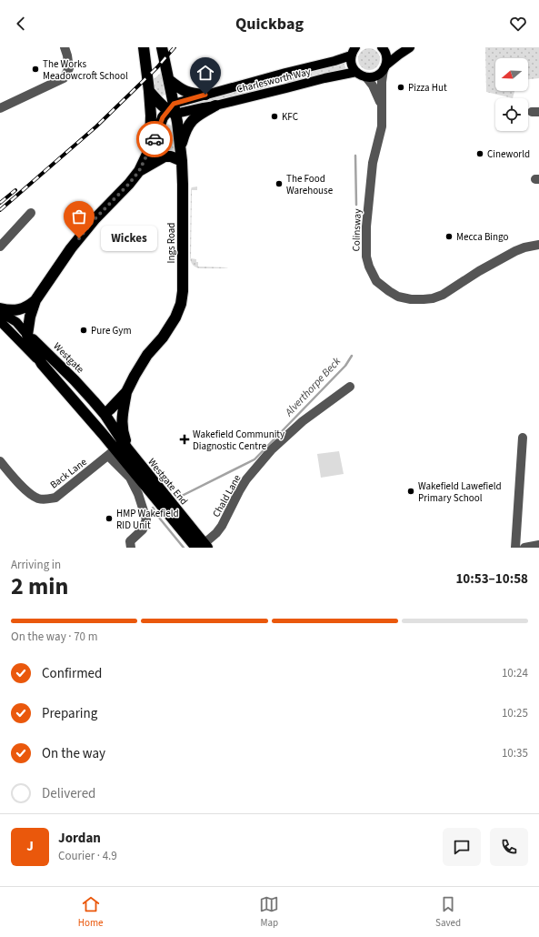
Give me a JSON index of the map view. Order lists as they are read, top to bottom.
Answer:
{
  "streets": {
    "highway": ["Ings Road", "Westgate", "Westgate End"],
    "main road": ["Charlesworth Way"],
    "street": ["Colinsway", "Back Lane", "Chald Lane"]
  },
  "crossings": [
    ["Charlesworth Way", "Ings Road"],
    ["Ings Road", "Westgate"],
    ["Westgate", "Westgate End"],
    ["Back Lane", "Westgate End"],
    ["Westgate End", "Chald Lane"]
  ],
  "water": ["Alverthorpe Beck"],
  "places": {
    "other": [
      "The Works Meadowcroft School",
      "Pizza Hut",
      "KFC",
      "Cineworld",
      "The Food Warehouse",
      "Mecca Bingo",
      "Wickes",
      "Pure Gym",
      "Wakefield Lawefield Primary School",
      "HMP Wakefield RID Unit"
    ],
    "health": ["Wakefield Community Diagnostic Centre"]
  },
  "north": "left",
  "page": {
    "header": "Quickbag",
    "bubble": "Wickes",
    "heading": ["2 min", "Arriving in", "10:53–10:58"],
    "panel": ["Jordan", "Courier · 4.9"],
    "bar": "On the way · 70 m",
    "list": [
      ["Confirmed", "10:24"],
      ["Preparing", "10:25"],
      ["On the way", "10:35"],
      "Delivered"
    ],
    "round": "J",
    "tabs": ["Home", "Map", "Saved"]
  }
}
